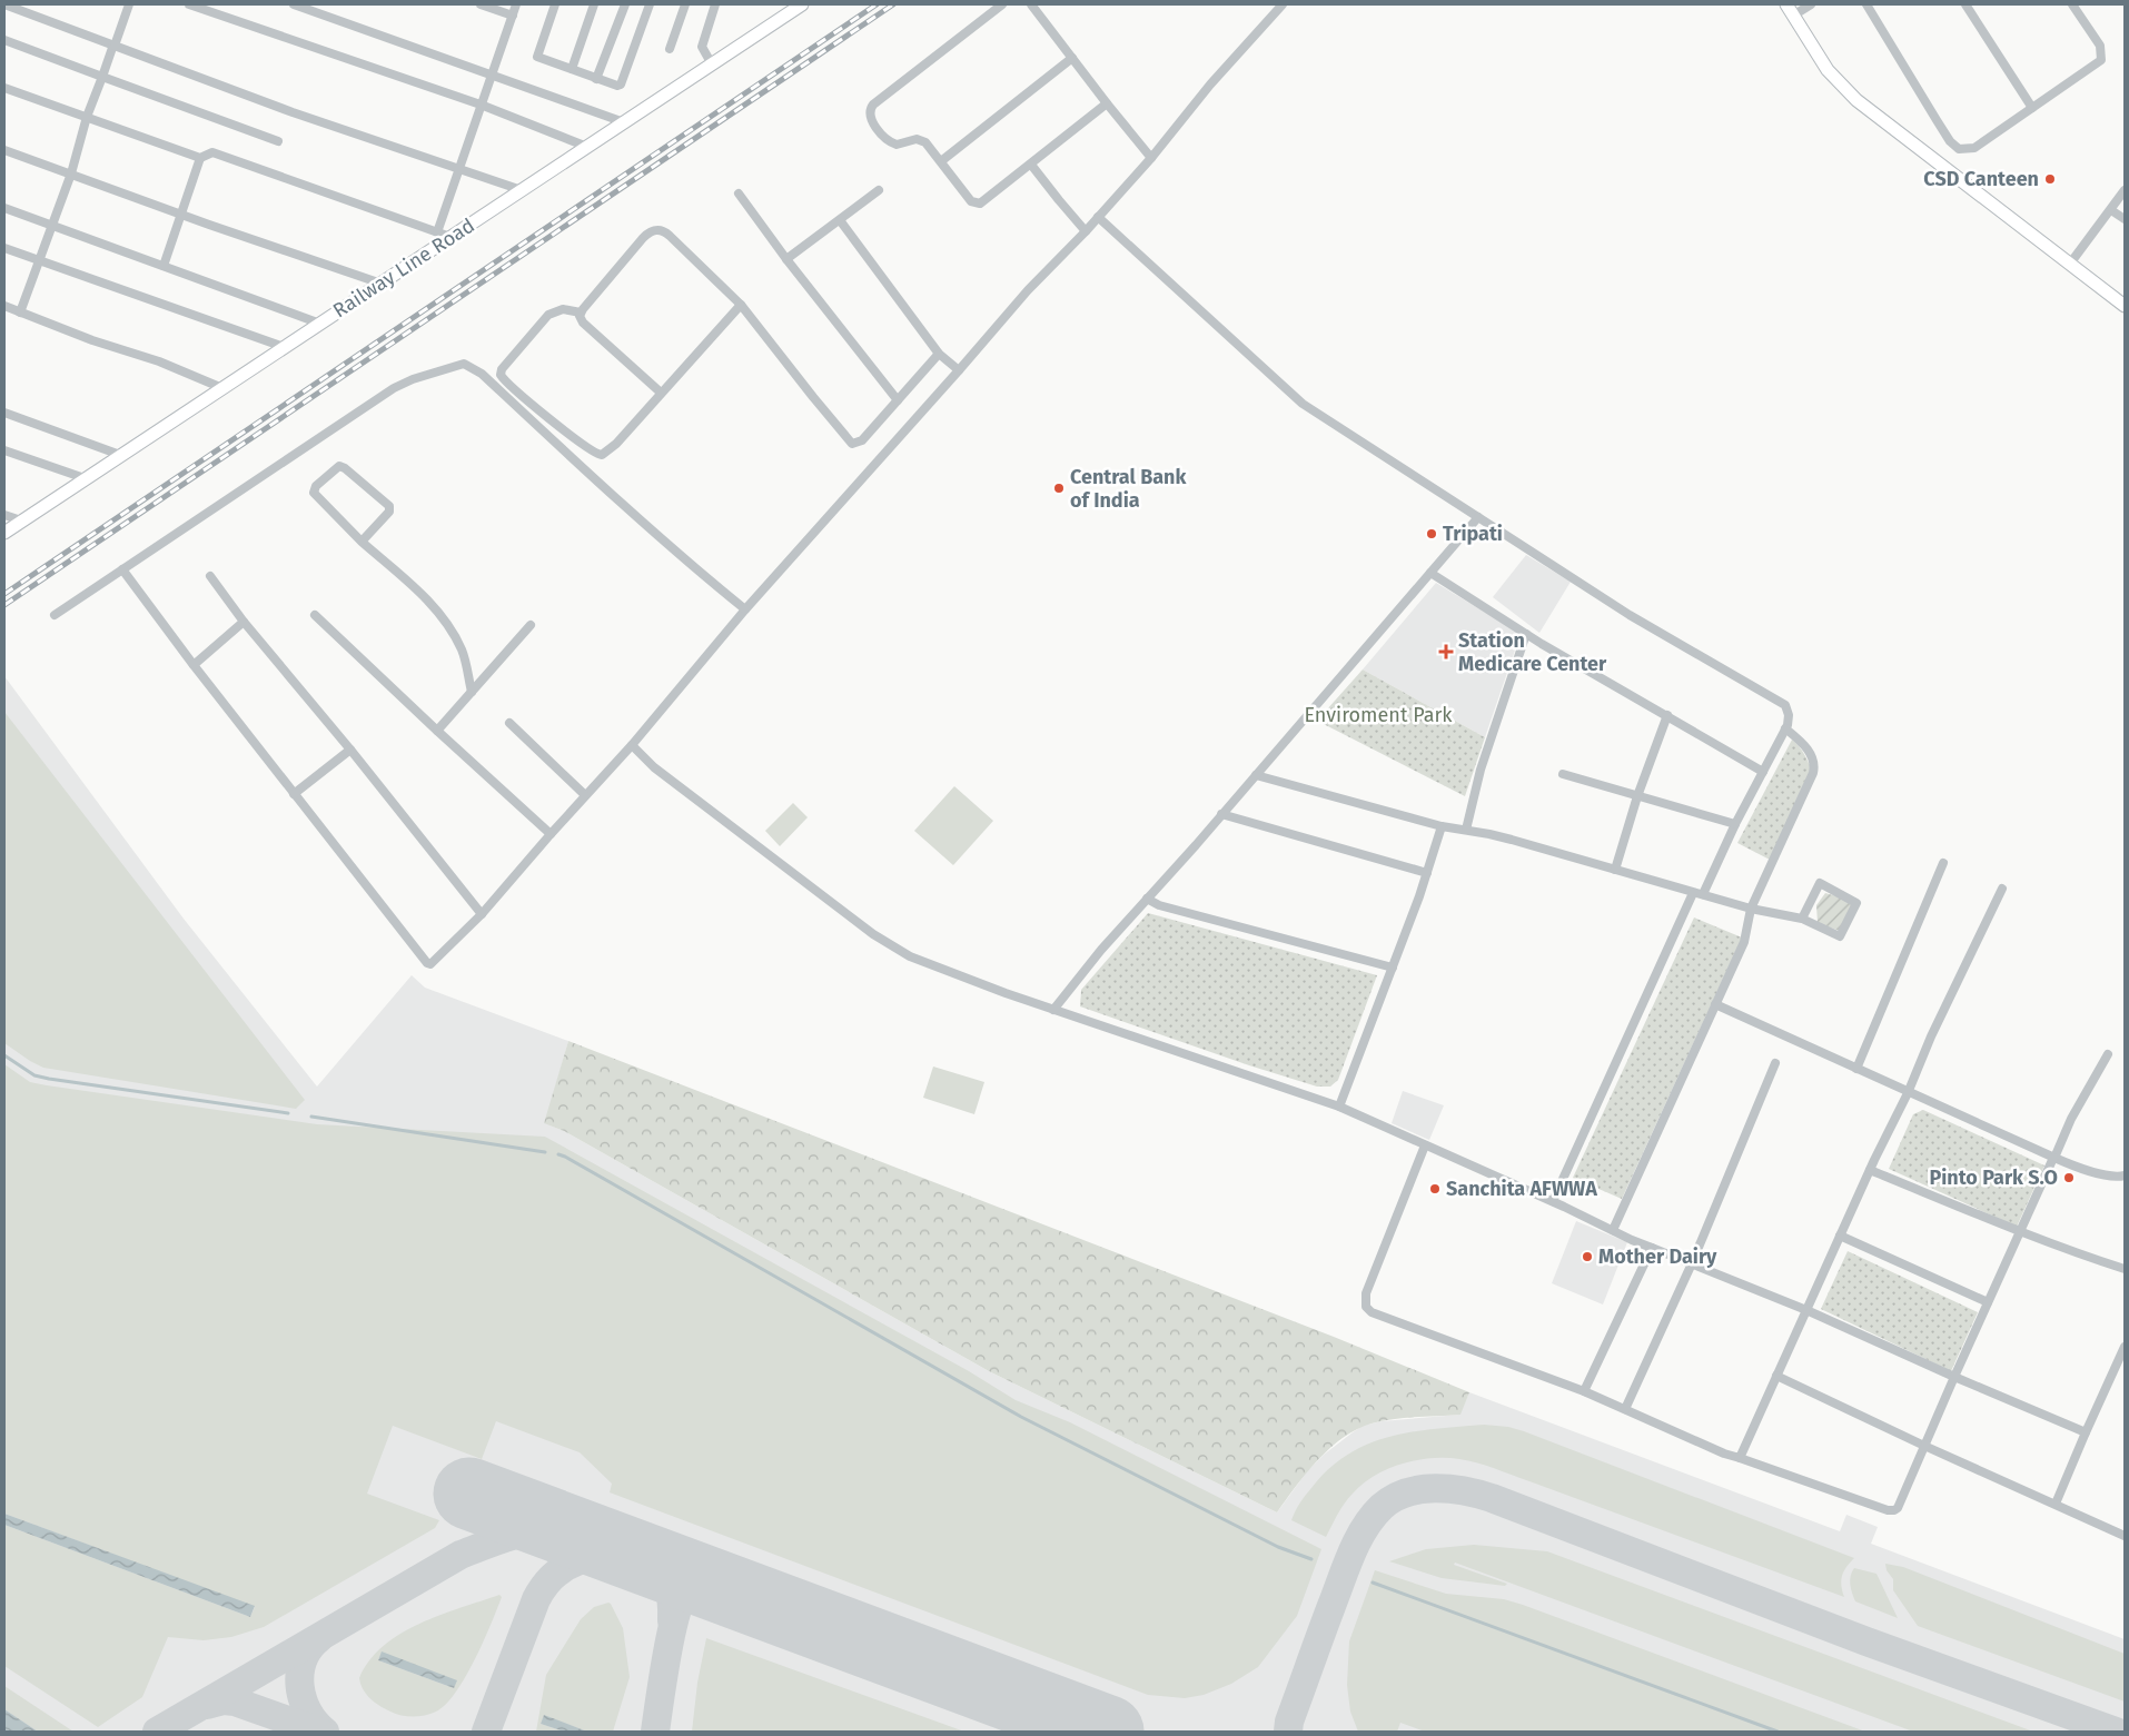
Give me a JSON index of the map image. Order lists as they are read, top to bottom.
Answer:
{
  "streets": {
    "street": ["Railway Line Road"]
  },
  "parks": ["Enviroment Park"],
  "places": {
    "other": [
      "CSD Canteen",
      "Central Bank of India",
      "Tripati",
      "Pinto Park S.O",
      "Sanchita AFWWA",
      "Mother Dairy"
    ],
    "health": ["Station Medicare Center"]
  }
}
